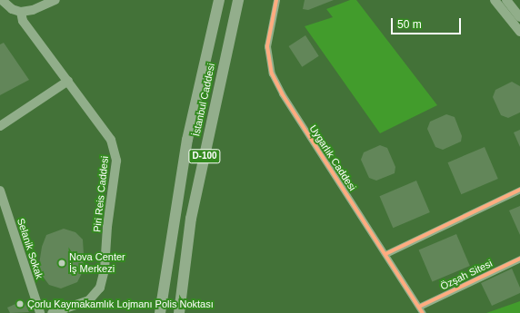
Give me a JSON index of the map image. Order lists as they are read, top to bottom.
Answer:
{
  "streets": {
    "highway": ["İstanbul Caddesi", "D-100"],
    "main road": ["Piri Reis Caddesi", "Selanik Sokak"],
    "street": ["Uygarlık Caddesi", "Özşah Sitesi"]
  },
  "crossings": [
    ["Uygarlık Caddesi", "Özşah Sitesi"]
  ],
  "places": ["Nova Center İş Merkezi", "Çorlu Kaymakamlık Lojmanı Polis Noktası"],
  "scale_bar": "50 m"
}
